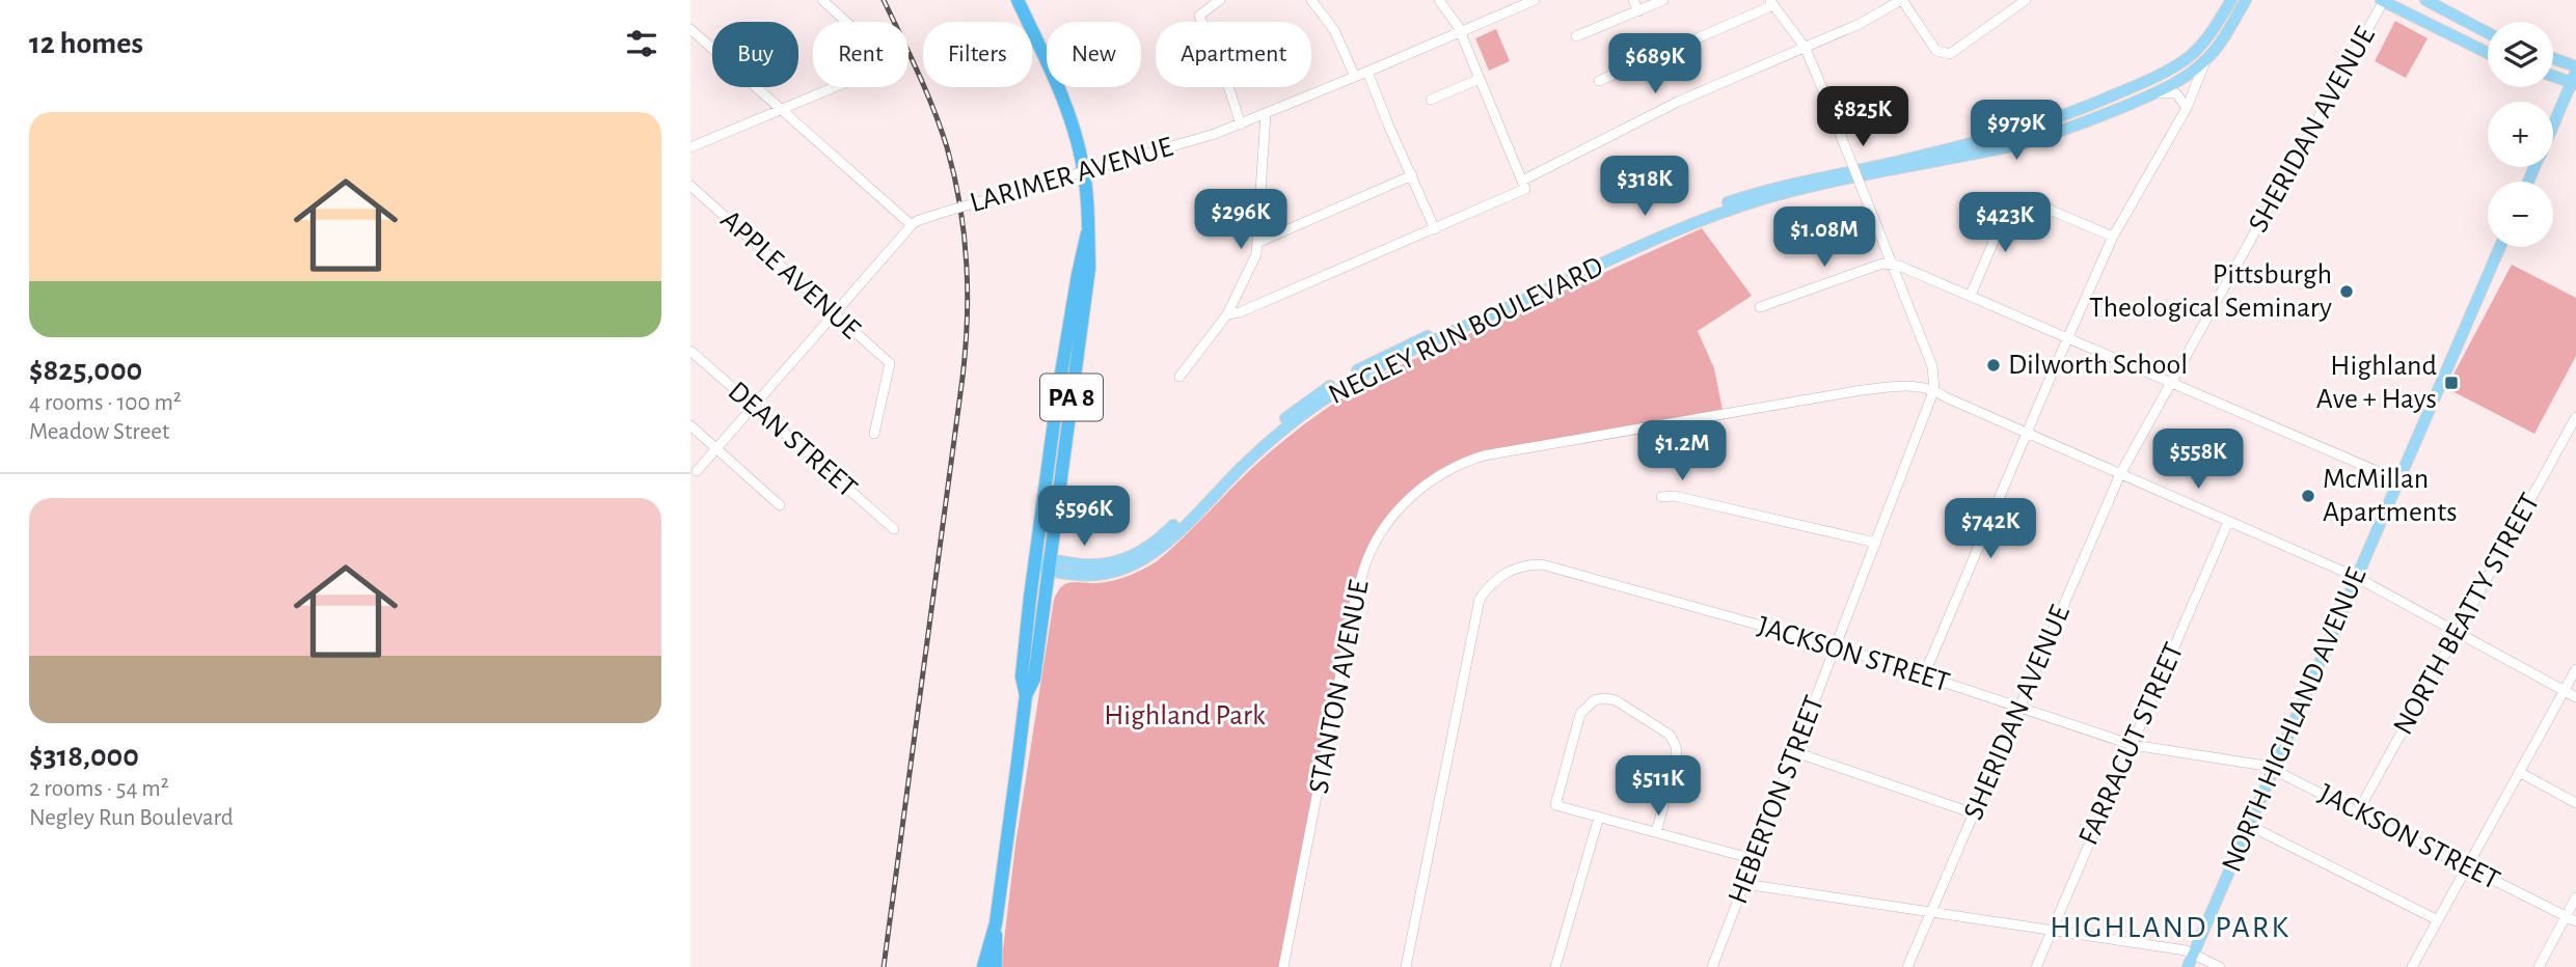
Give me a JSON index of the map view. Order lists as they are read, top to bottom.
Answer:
{
  "streets": {
    "highway": ["PA 8"],
    "main road": ["NEGLEY RUN BOULEVARD", "NORTH HIGHLAND AVENUE"],
    "street": [
      "SHERIDAN AVENUE",
      "LARIMER AVENUE",
      "APPLE AVENUE",
      "DEAN STREET",
      "NORTH BEATTY STREET",
      "JACKSON STREET",
      "STANTON AVENUE",
      "FARRAGUT STREET",
      "HEBERTON STREET"
    ]
  },
  "crossings": [
    ["SHERIDAN AVENUE", "JACKSON STREET"],
    ["SHERIDAN AVENUE", "STANTON AVENUE"],
    ["LARIMER AVENUE", "APPLE AVENUE"],
    ["LARIMER AVENUE", "DEAN STREET"],
    ["NEGLEY RUN BOULEVARD", "PA 8"],
    ["NORTH BEATTY STREET", "JACKSON STREET"],
    ["NORTH BEATTY STREET", "STANTON AVENUE"],
    ["JACKSON STREET", "NORTH HIGHLAND AVENUE"],
    ["JACKSON STREET", "FARRAGUT STREET"],
    ["JACKSON STREET", "HEBERTON STREET"],
    ["STANTON AVENUE", "NORTH HIGHLAND AVENUE"],
    ["STANTON AVENUE", "FARRAGUT STREET"],
    ["STANTON AVENUE", "HEBERTON STREET"]
  ],
  "districts": ["HIGHLAND PARK"],
  "parks": ["Highland Park"],
  "places": {
    "other": ["Pittsburgh Theological Seminary", "Dilworth School", "McMillan Apartments"],
    "transit": ["Highland Ave + Hays"]
  },
  "page": {
    "heading": "12 homes",
    "map_buttons": ["+", "−"],
    "chip": [
      "Buy",
      "Rent",
      "Filters",
      "New",
      "Apartment"
    ],
    "price": [
      "$689K",
      "$825K",
      "$979K",
      "$318K",
      "$296K",
      "$423K",
      "$1.08M",
      "$1.2M",
      "$558K",
      "$596K",
      "$742K",
      "$511K"
    ],
    "list": [
      {
        "name": "$825,000",
        "note": "4 rooms · 100 m² · Meadow Street"
      },
      {
        "name": "$318,000",
        "note": "2 rooms · 54 m² · Negley Run Boulevard"
      }
    ]
  }
}
